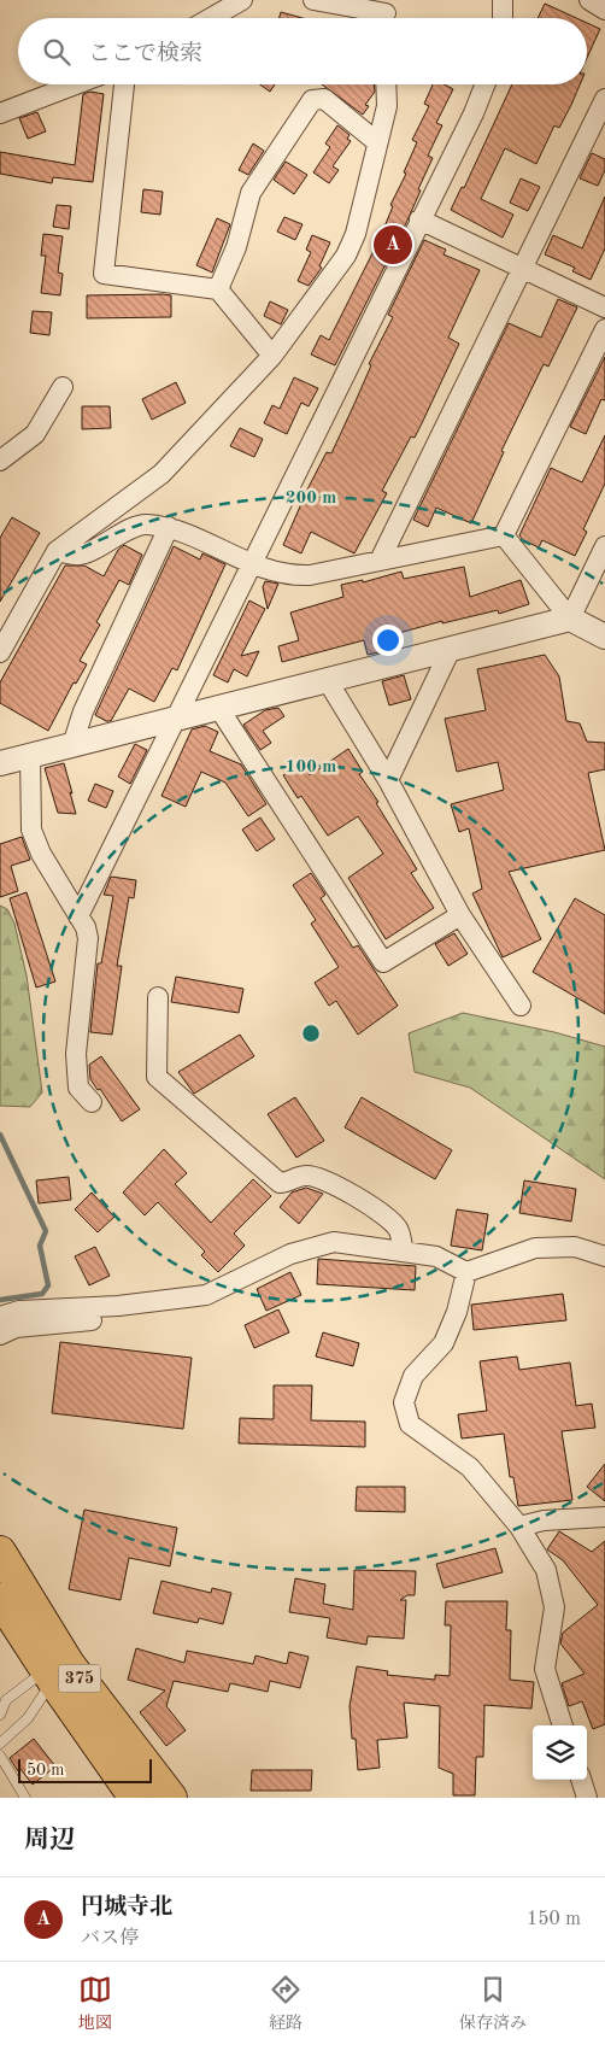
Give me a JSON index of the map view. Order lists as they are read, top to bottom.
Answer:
{
  "streets": {
    "highway": ["375"]
  },
  "scale_bar": "50 m",
  "page": {
    "search": "ここで検索",
    "pins": "A",
    "scale": "50 m",
    "heading": "周辺",
    "list": [
      {
        "mark": "A",
        "name": "円城寺北",
        "note": "バス停",
        "value": "150 m"
      }
    ],
    "nav": ["地図", "経路", "保存済み"]
  },
  "rings": ["200 m", "100 m"]
}
